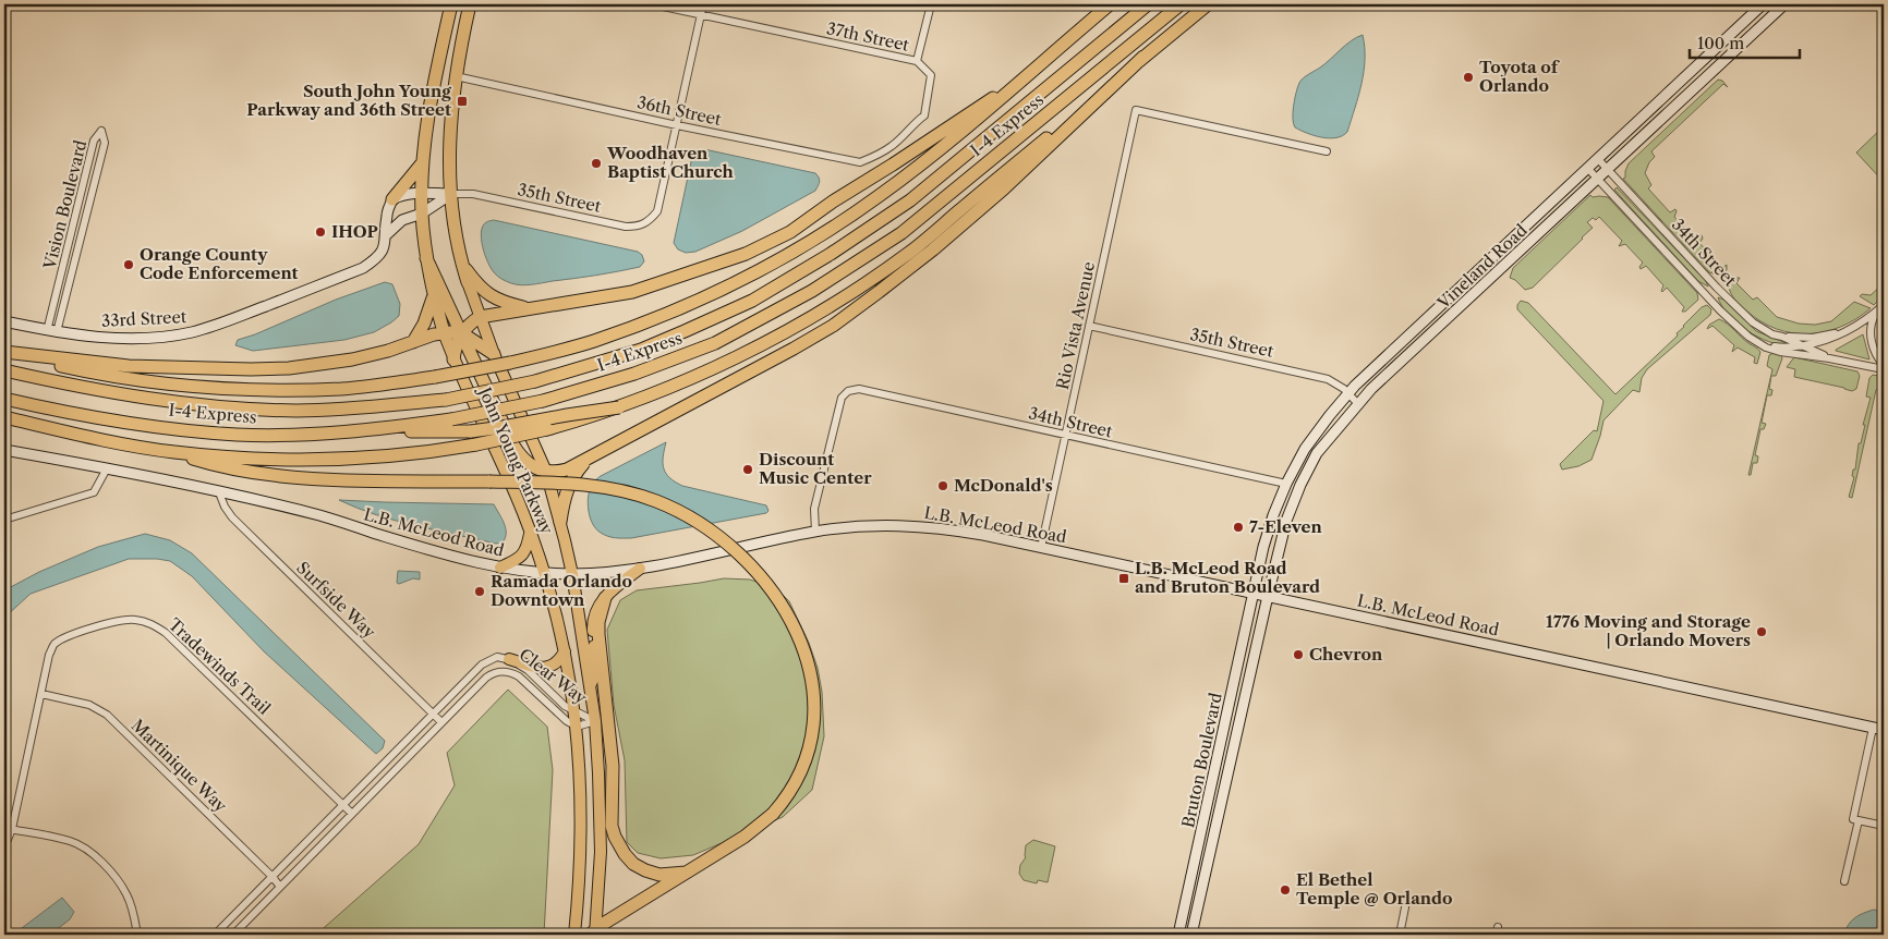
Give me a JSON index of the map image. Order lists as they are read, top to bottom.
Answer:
{
  "streets": {
    "highway": ["I-4 Express", "John Young Parkway"],
    "street": [
      "37th Street",
      "36th Street",
      "35th Street",
      "Vision Boulevard",
      "34th Street",
      "Vineland Road",
      "33rd Street",
      "Rio Vista Avenue",
      "L.B. McLeod Road",
      "Surfside Way",
      "Tradewinds Trail",
      "Clear Way",
      "Bruton Boulevard",
      "Martinique Way"
    ]
  },
  "crossings": [
    ["37th Street", "36th Street"],
    ["36th Street", "35th Street"],
    ["36th Street", "John Young Parkway"],
    ["35th Street", "Vineland Road"],
    ["35th Street", "33rd Street"],
    ["35th Street", "Rio Vista Avenue"],
    ["35th Street", "John Young Parkway"],
    ["Vision Boulevard", "33rd Street"],
    ["34th Street", "Vineland Road"],
    ["34th Street", "Rio Vista Avenue"],
    ["34th Street", "L.B. McLeod Road"],
    ["Vineland Road", "L.B. McLeod Road"],
    ["Vineland Road", "Bruton Boulevard"],
    ["33rd Street", "John Young Parkway"],
    ["Rio Vista Avenue", "L.B. McLeod Road"],
    ["John Young Parkway", "L.B. McLeod Road"],
    ["John Young Parkway", "Clear Way"],
    ["L.B. McLeod Road", "Surfside Way"],
    ["L.B. McLeod Road", "Bruton Boulevard"],
    ["Surfside Way", "Clear Way"],
    ["Tradewinds Trail", "Clear Way"],
    ["Tradewinds Trail", "Martinique Way"],
    ["Clear Way", "Martinique Way"]
  ],
  "places": {
    "other": [
      "Toyota of Orlando",
      "Woodhaven Baptist Church",
      "IHOP",
      "Orange County Code Enforcement",
      "Discount Music Center",
      "McDonald's",
      "7-Eleven",
      "Ramada Orlando Downtown",
      "1776 Moving and Storage | Orlando Movers",
      "Chevron",
      "El Bethel Temple @ Orlando"
    ],
    "transit": ["South John Young Parkway and 36th Street", "L.B. McLeod Road and Bruton Boulevard"]
  },
  "scale_bar": "100 m"
}
